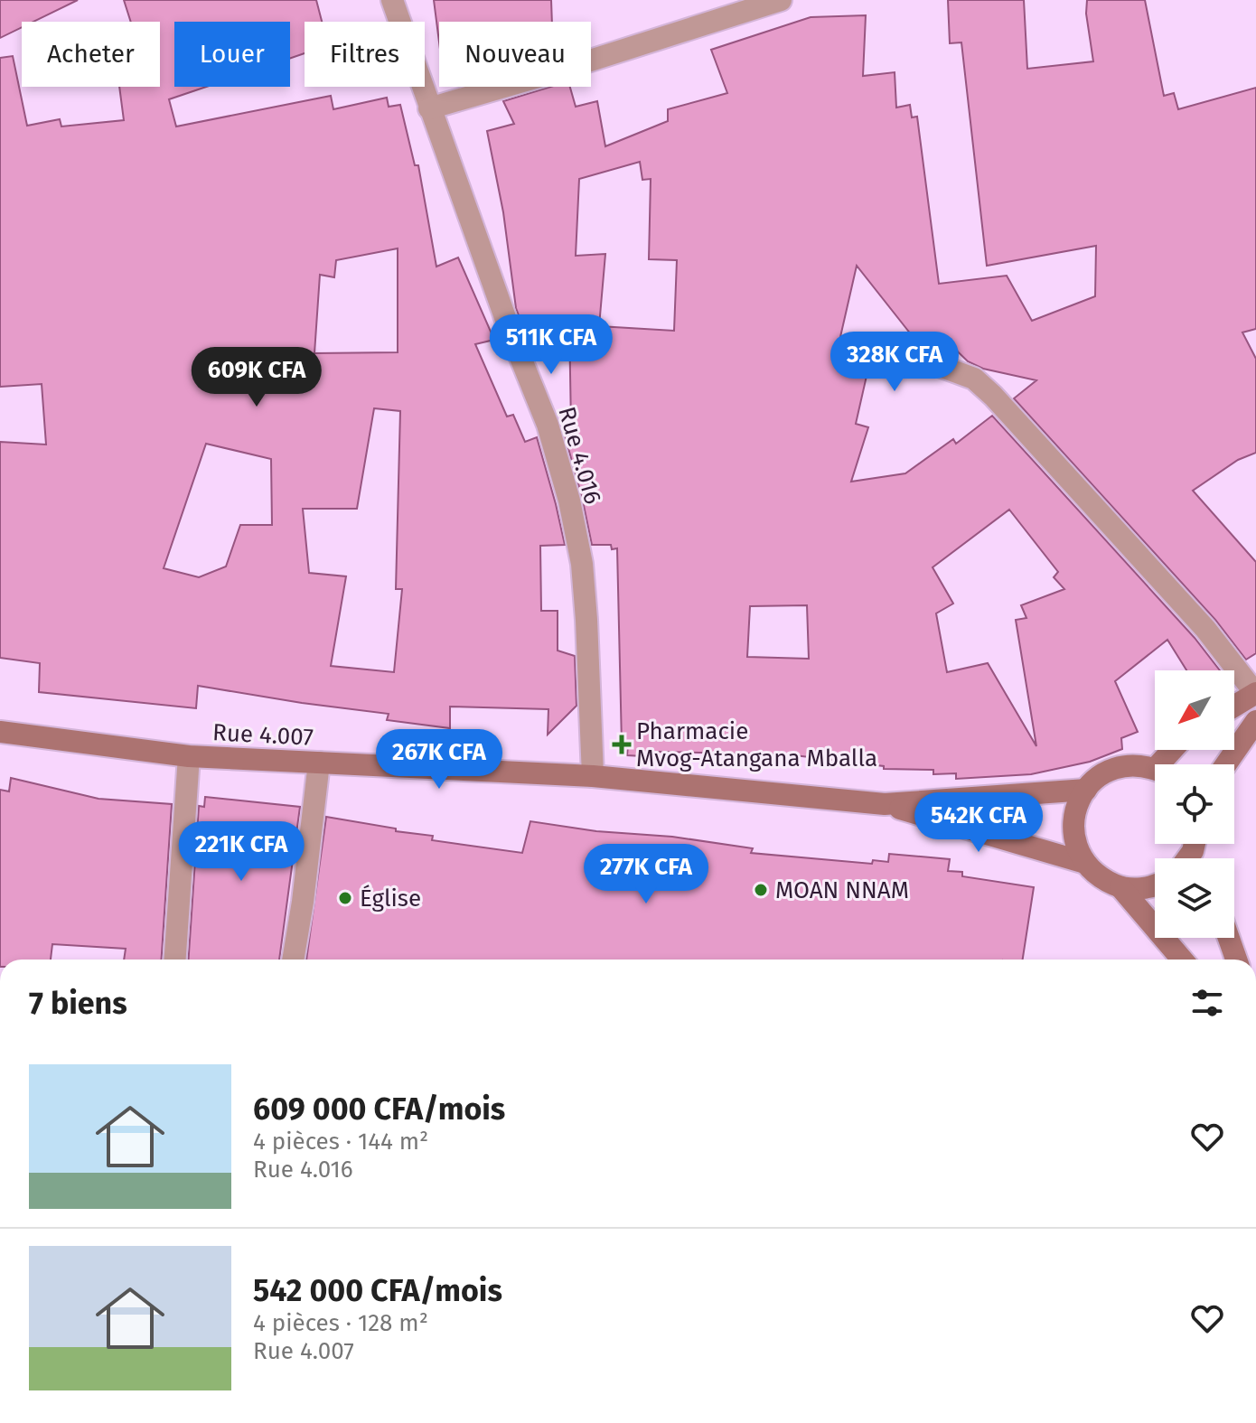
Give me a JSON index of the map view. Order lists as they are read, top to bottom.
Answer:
{
  "streets": {
    "main road": ["Rue 4.007"],
    "street": ["Rue 4.016"]
  },
  "crossings": [
    ["Rue 4.016", "Rue 4.007"]
  ],
  "places": {
    "health": ["Pharmacie Mvog-Atangana Mballa"],
    "other": ["MOAN NNAM", "Église"]
  },
  "north": "bottom left",
  "page": {
    "chip": [
      "Acheter",
      "Louer",
      "Filtres",
      "Nouveau"
    ],
    "price": [
      "511K CFA",
      "328K CFA",
      "609K CFA",
      "267K CFA",
      "542K CFA",
      "221K CFA",
      "277K CFA"
    ],
    "heading": "7 biens",
    "list": [
      {
        "name": "609 000 CFA/mois",
        "note": "4 pièces · 144 m² · Rue 4.016"
      },
      {
        "name": "542 000 CFA/mois",
        "note": "4 pièces · 128 m² · Rue 4.007"
      }
    ]
  }
}
